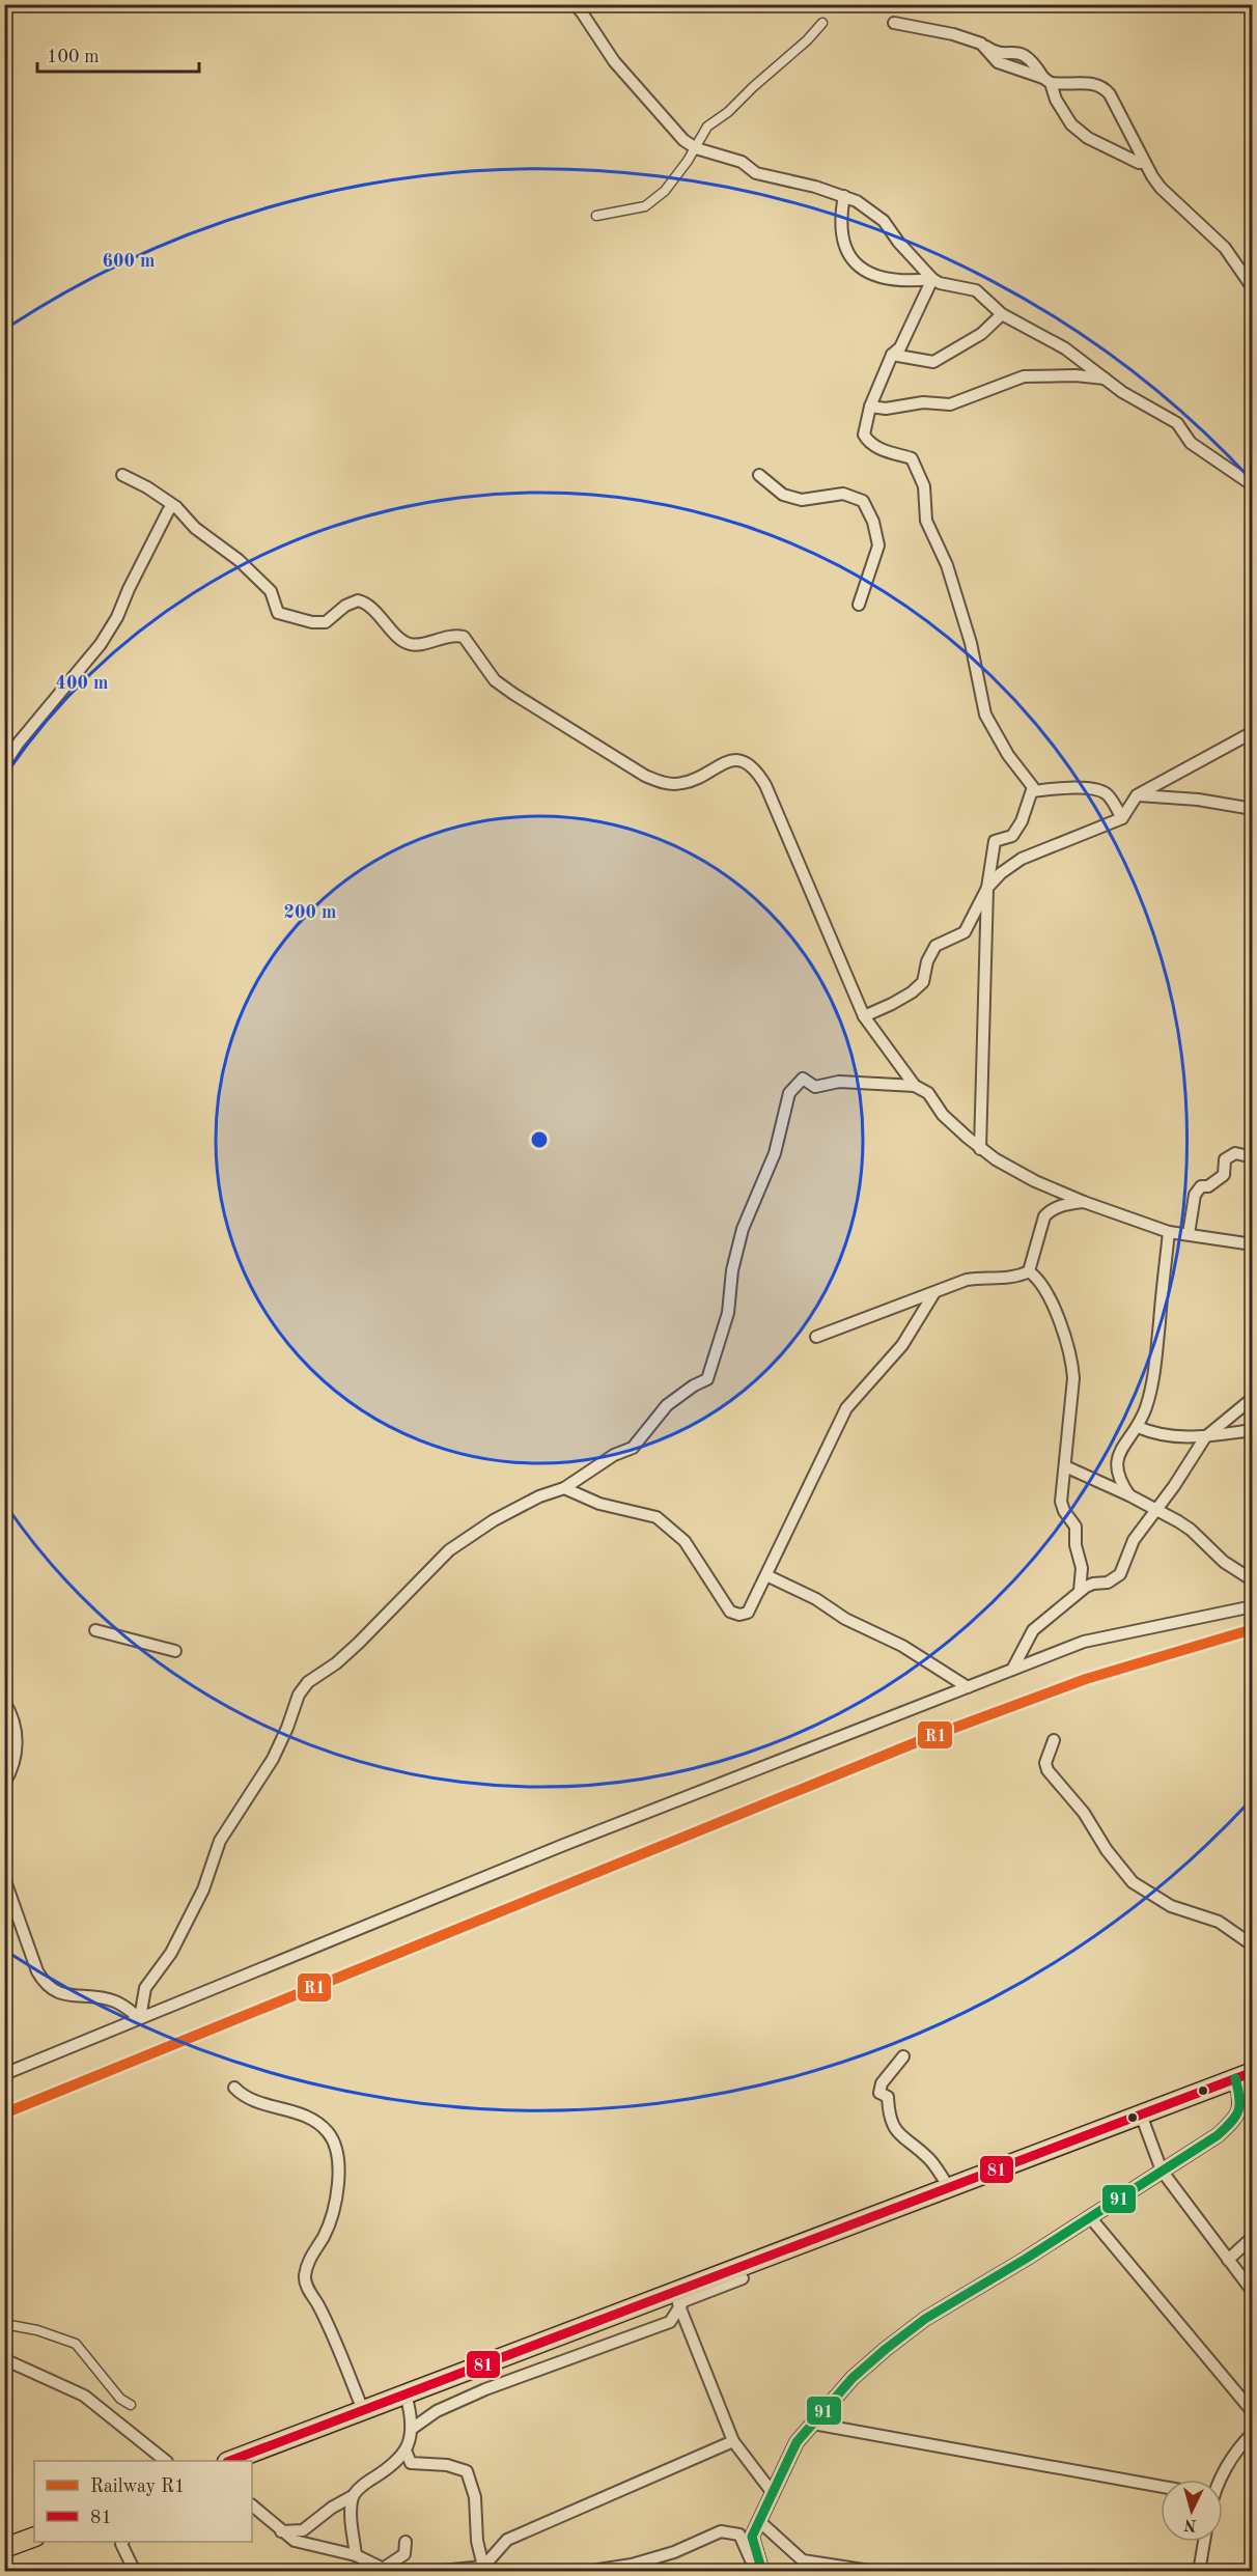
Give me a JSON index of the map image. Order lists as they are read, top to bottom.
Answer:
{
  "lines": ["rail line R1", "transit line 81", "transit line 91"],
  "legend": ["Railway R1", "81"],
  "scale_bar": "100 m",
  "north": "bottom",
  "rings": ["600 m", "400 m", "200 m"]
}
